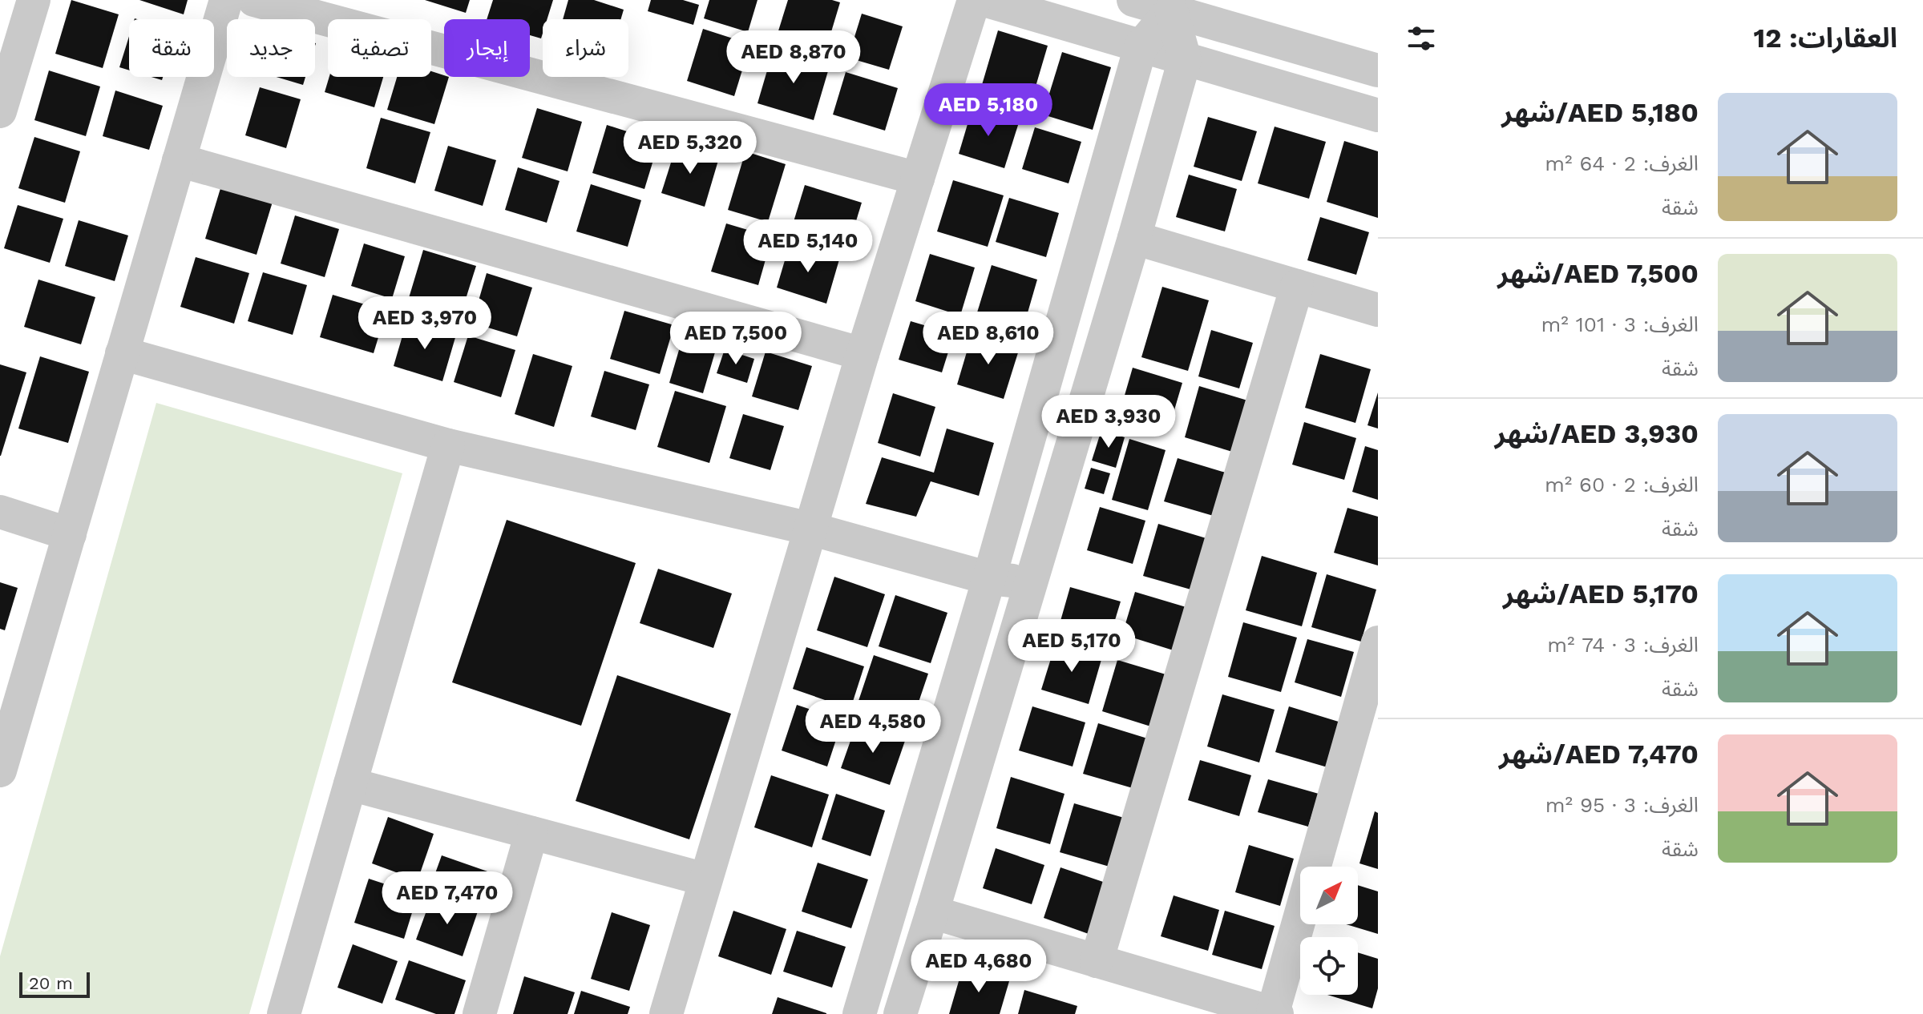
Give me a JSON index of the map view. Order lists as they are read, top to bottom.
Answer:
{
  "scale_bar": "20 m",
  "north": "top right",
  "page": {
    "heading": "العقارات: 12",
    "chip": [
      "شراء",
      "إيجار",
      "تصفية",
      "جديد",
      "شقة"
    ],
    "price": [
      "AED 8,870",
      "AED 5,180",
      "AED 5,320",
      "AED 5,140",
      "AED 3,970",
      "AED 7,500",
      "AED 8,610",
      "AED 3,930",
      "AED 5,170",
      "AED 4,580",
      "AED 7,470",
      "AED 4,680"
    ],
    "list": [
      {
        "name": "AED 5,180/شهر",
        "note": "الغرف: 2 · 64 m² · شقة"
      },
      {
        "name": "AED 7,500/شهر",
        "note": "الغرف: 3 · 101 m² · شقة"
      },
      {
        "name": "AED 3,930/شهر",
        "note": "الغرف: 2 · 60 m² · شقة"
      },
      {
        "name": "AED 5,170/شهر",
        "note": "الغرف: 3 · 74 m² · شقة"
      },
      {
        "name": "AED 7,470/شهر",
        "note": "الغرف: 3 · 95 m² · شقة"
      }
    ],
    "scale": "20 m"
  }
}
